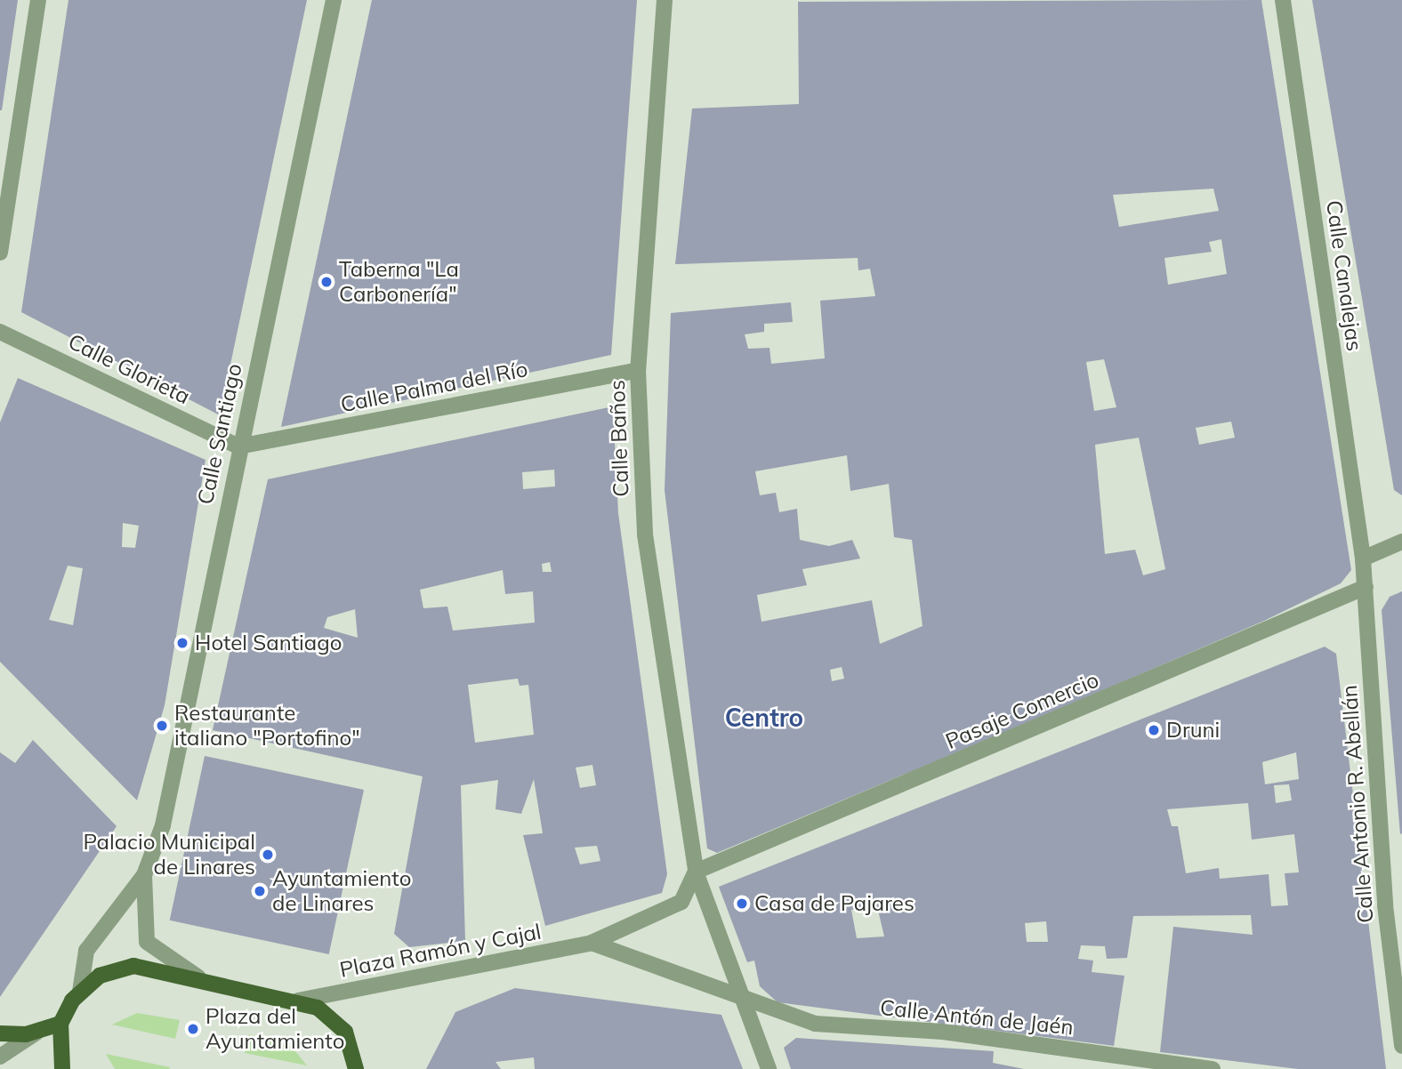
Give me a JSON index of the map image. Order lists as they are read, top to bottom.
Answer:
{
  "streets": {
    "street": [
      "Calle Canalejas",
      "Calle Glorieta",
      "Calle Palma del Río",
      "Calle Santiago",
      "Calle Baños",
      "Pasaje Comercio",
      "Calle Antonio R. Abellán",
      "Plaza Ramón y Cajal",
      "Calle Antón de Jaén"
    ]
  },
  "crossings": [
    ["Calle Canalejas", "Calle Antonio R. Abellán"],
    ["Calle Glorieta", "Calle Palma del Río"],
    ["Calle Glorieta", "Calle Santiago"],
    ["Calle Palma del Río", "Calle Santiago"],
    ["Calle Palma del Río", "Calle Baños"],
    ["Calle Baños", "Pasaje Comercio"],
    ["Calle Baños", "Plaza Ramón y Cajal"],
    ["Pasaje Comercio", "Calle Antonio R. Abellán"],
    ["Pasaje Comercio", "Plaza Ramón y Cajal"]
  ],
  "districts": ["Centro"],
  "places": [
    "Taberna \"La Carbonería\"",
    "Hotel Santiago",
    "Restaurante italiano \"Portofino\"",
    "Druni",
    "Palacio Municipal de Linares",
    "Ayuntamiento de Linares",
    "Casa de Pajares",
    "Plaza del Ayuntamiento"
  ]
}
